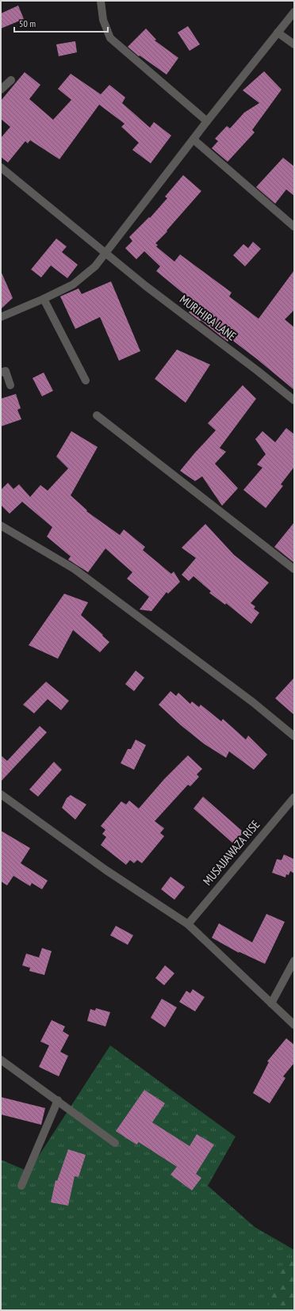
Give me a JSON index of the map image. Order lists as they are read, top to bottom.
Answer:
{
  "streets": {
    "street": ["MURIHIRA LANE", "MUSAJJAWAZA RISE"]
  },
  "scale_bar": "50 m"
}
